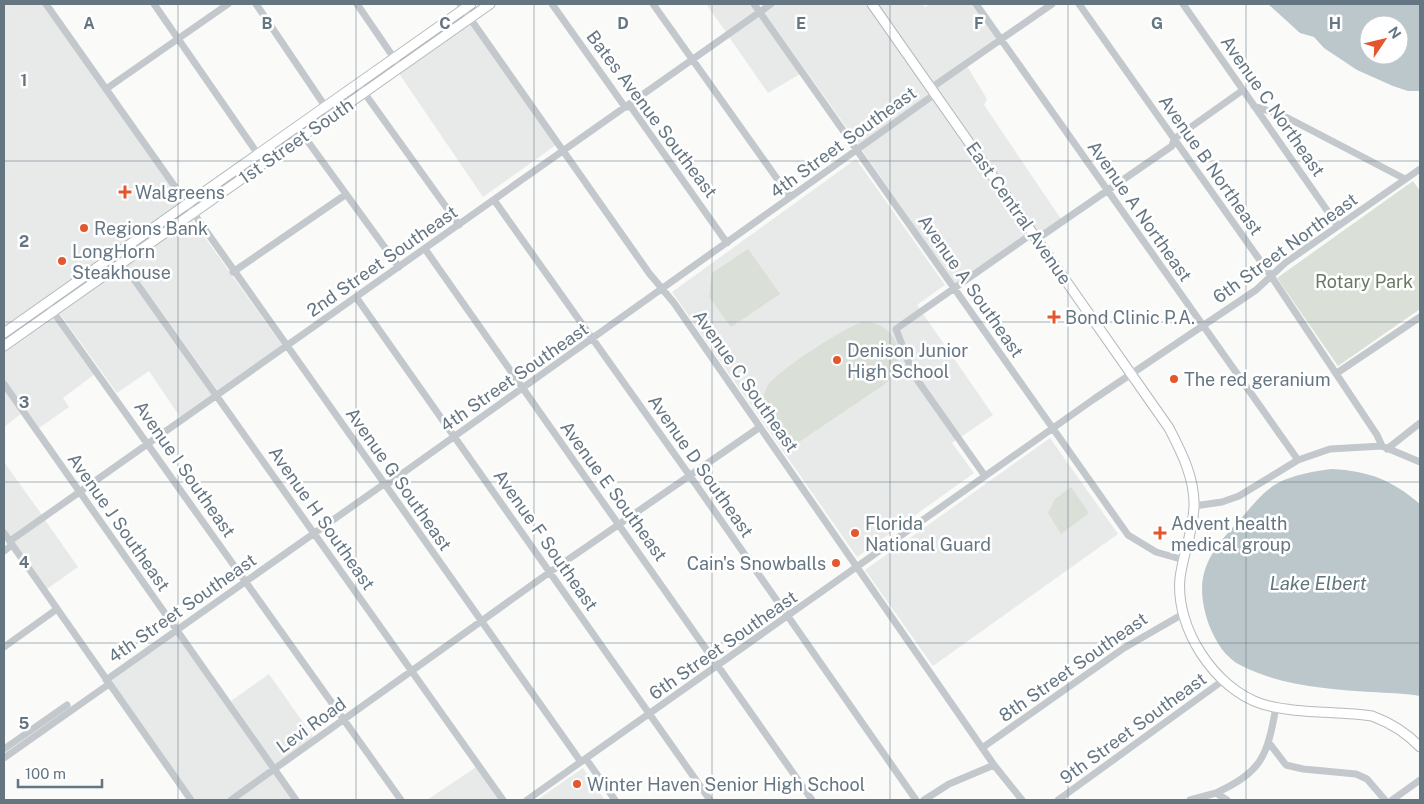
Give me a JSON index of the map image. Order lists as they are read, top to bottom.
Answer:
{
  "streets": {
    "main road": ["1st Street South", "East Central Avenue"],
    "street": [
      "Avenue C Northeast",
      "Bates Avenue Southeast",
      "4th Street Southeast",
      "Avenue B Northeast",
      "Avenue A Northeast",
      "6th Street Northeast",
      "2nd Street Southeast",
      "Avenue A Southeast",
      "Avenue C Southeast",
      "Avenue D Southeast",
      "Avenue I Southeast",
      "Avenue G Southeast",
      "Avenue E Southeast",
      "Avenue H Southeast",
      "Avenue J Southeast",
      "Avenue F Southeast",
      "6th Street Southeast",
      "8th Street Southeast",
      "Levi Road",
      "9th Street Southeast"
    ]
  },
  "crossings": [
    ["Avenue C Northeast", "6th Street Northeast"],
    ["Bates Avenue Southeast", "4th Street Southeast"],
    ["Bates Avenue Southeast", "2nd Street Southeast"],
    ["1st Street South", "Avenue C Southeast"],
    ["1st Street South", "Avenue I Southeast"],
    ["1st Street South", "Avenue G Southeast"],
    ["1st Street South", "Avenue H Southeast"],
    ["4th Street Southeast", "Avenue A Northeast"],
    ["4th Street Southeast", "East Central Avenue"],
    ["4th Street Southeast", "Avenue A Southeast"],
    ["4th Street Southeast", "Avenue C Southeast"],
    ["4th Street Southeast", "Avenue D Southeast"],
    ["4th Street Southeast", "Avenue I Southeast"],
    ["4th Street Southeast", "Avenue G Southeast"],
    ["4th Street Southeast", "Avenue E Southeast"],
    ["4th Street Southeast", "Avenue H Southeast"],
    ["4th Street Southeast", "Avenue J Southeast"],
    ["4th Street Southeast", "Avenue F Southeast"],
    ["Avenue B Northeast", "6th Street Northeast"],
    ["Avenue A Northeast", "6th Street Northeast"],
    ["East Central Avenue", "6th Street Northeast"],
    ["East Central Avenue", "Avenue A Southeast"],
    ["East Central Avenue", "6th Street Southeast"],
    ["East Central Avenue", "8th Street Southeast"],
    ["East Central Avenue", "9th Street Southeast"],
    ["6th Street Northeast", "6th Street Southeast"],
    ["2nd Street Southeast", "Avenue A Southeast"],
    ["2nd Street Southeast", "Avenue C Southeast"],
    ["2nd Street Southeast", "Avenue D Southeast"],
    ["2nd Street Southeast", "Avenue I Southeast"],
    ["2nd Street Southeast", "Avenue G Southeast"],
    ["2nd Street Southeast", "Avenue E Southeast"],
    ["2nd Street Southeast", "Avenue H Southeast"],
    ["2nd Street Southeast", "Avenue J Southeast"],
    ["2nd Street Southeast", "Avenue F Southeast"],
    ["Avenue A Southeast", "6th Street Southeast"],
    ["Avenue C Southeast", "6th Street Southeast"],
    ["Avenue C Southeast", "8th Street Southeast"],
    ["Avenue C Southeast", "Levi Road"],
    ["Avenue D Southeast", "6th Street Southeast"],
    ["Avenue D Southeast", "Levi Road"],
    ["Avenue I Southeast", "Levi Road"],
    ["Avenue G Southeast", "6th Street Southeast"],
    ["Avenue G Southeast", "Levi Road"],
    ["Avenue E Southeast", "6th Street Southeast"],
    ["Avenue E Southeast", "Levi Road"],
    ["Avenue H Southeast", "Levi Road"],
    ["Avenue J Southeast", "Levi Road"],
    ["Avenue F Southeast", "6th Street Southeast"],
    ["Avenue F Southeast", "Levi Road"]
  ],
  "water": ["Lake Elbert"],
  "parks": ["Rotary Park"],
  "places": {
    "health": ["Walgreens", "Bond Clinic P.A.", "Advent health medical group"],
    "other": [
      "Regions Bank",
      "LongHorn Steakhouse",
      "Denison Junior High School",
      "The red geranium",
      "Florida National Guard",
      "Cain's Snowballs",
      "Winter Haven Senior High School"
    ]
  },
  "scale_bar": "100 m",
  "north": "top right",
  "grid": {
    "columns": [
      "A",
      "B",
      "C",
      "D",
      "E",
      "F",
      "G",
      "H"
    ],
    "rows": [
      "1",
      "2",
      "3",
      "4",
      "5"
    ]
  }
}
